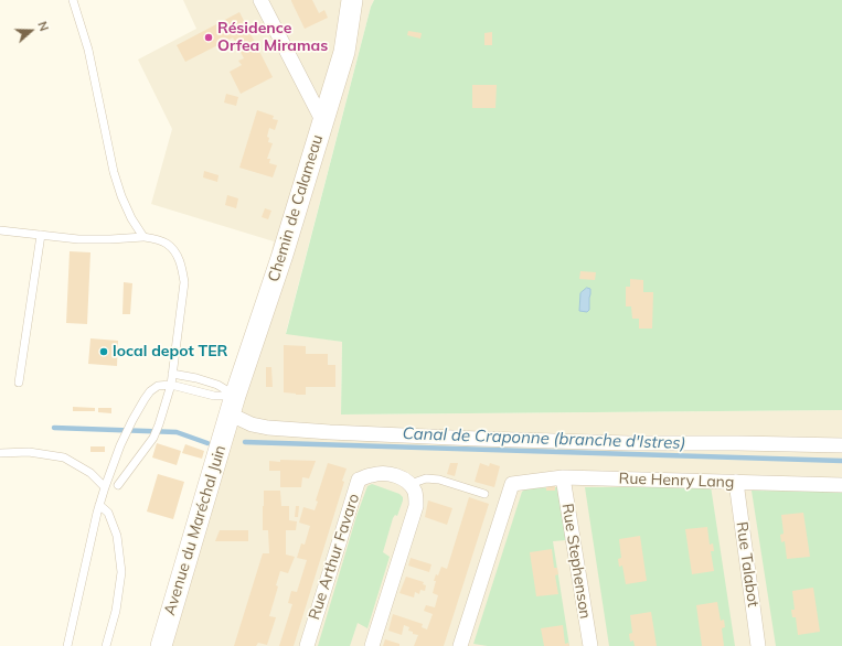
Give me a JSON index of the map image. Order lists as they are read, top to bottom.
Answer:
{
  "streets": {
    "main road": ["Chemin de Calameau", "Avenue du Maréchal Juin"],
    "street": [
      "Rue Henry Lang",
      "Rue Arthur Favaro",
      "Rue Stephenson",
      "Rue Talabot"
    ]
  },
  "crossings": [
    ["Chemin de Calameau", "Avenue du Maréchal Juin"],
    ["Rue Henry Lang", "Rue Stephenson"],
    ["Rue Henry Lang", "Rue Talabot"]
  ],
  "water": ["Canal de Craponne (branche d'Istres)"],
  "places": ["Résidence Orfea Miramas", "local depot TER"],
  "north": "right"
}
